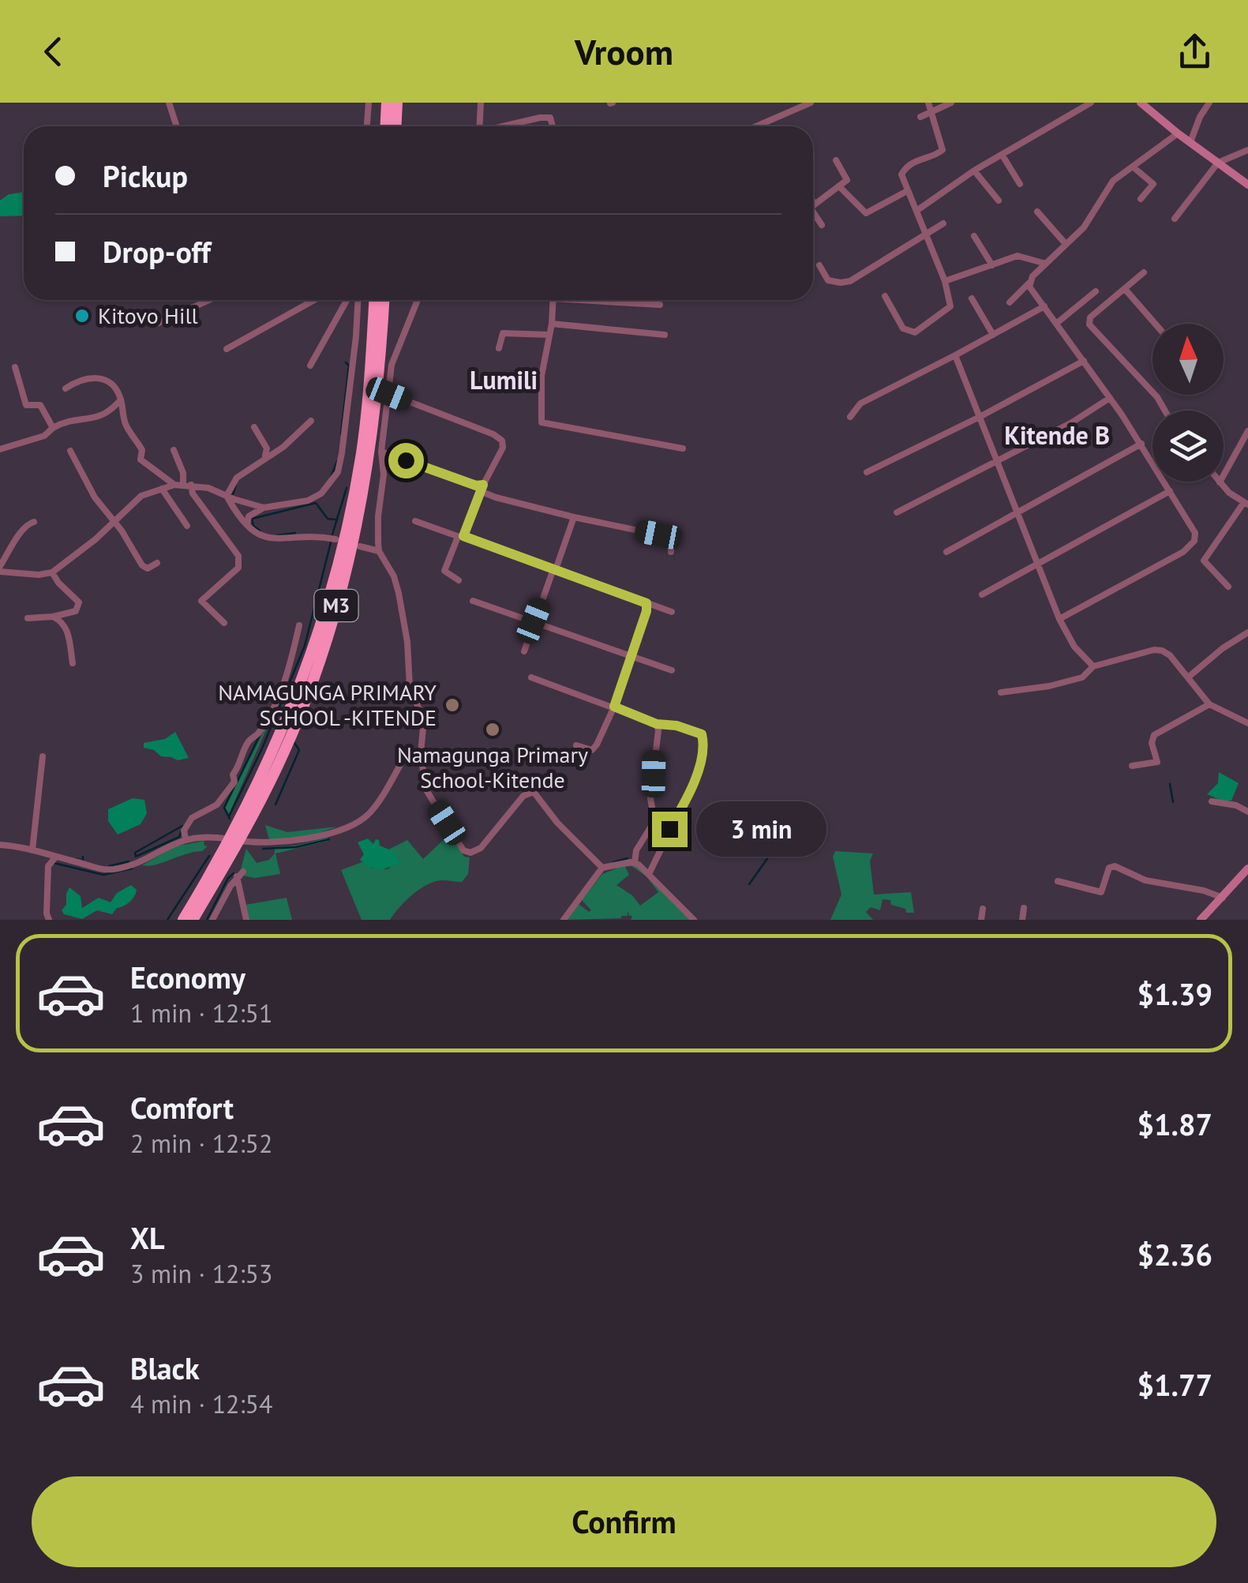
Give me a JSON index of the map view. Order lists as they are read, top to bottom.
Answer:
{
  "streets": {
    "highway": ["M3"]
  },
  "districts": ["Lumili", "Kitende B"],
  "places": ["Kitovo Hill", "NAMAGUNGA PRIMARY SCHOOL -KITENDE", "Namagunga Primary School-Kitende"],
  "north": "top",
  "page": {
    "header": "Vroom",
    "banner": ["Pickup", "Drop-off"],
    "bubble": "3 min",
    "list": [
      {
        "name": "Economy",
        "note": "1 min · 12:51",
        "value": "$1.39"
      },
      {
        "name": "Comfort",
        "note": "2 min · 12:52",
        "value": "$1.87"
      },
      {
        "name": "XL",
        "note": "3 min · 12:53",
        "value": "$2.36"
      },
      {
        "name": "Black",
        "note": "4 min · 12:54",
        "value": "$1.77"
      }
    ],
    "buttons": "Confirm"
  }
}
